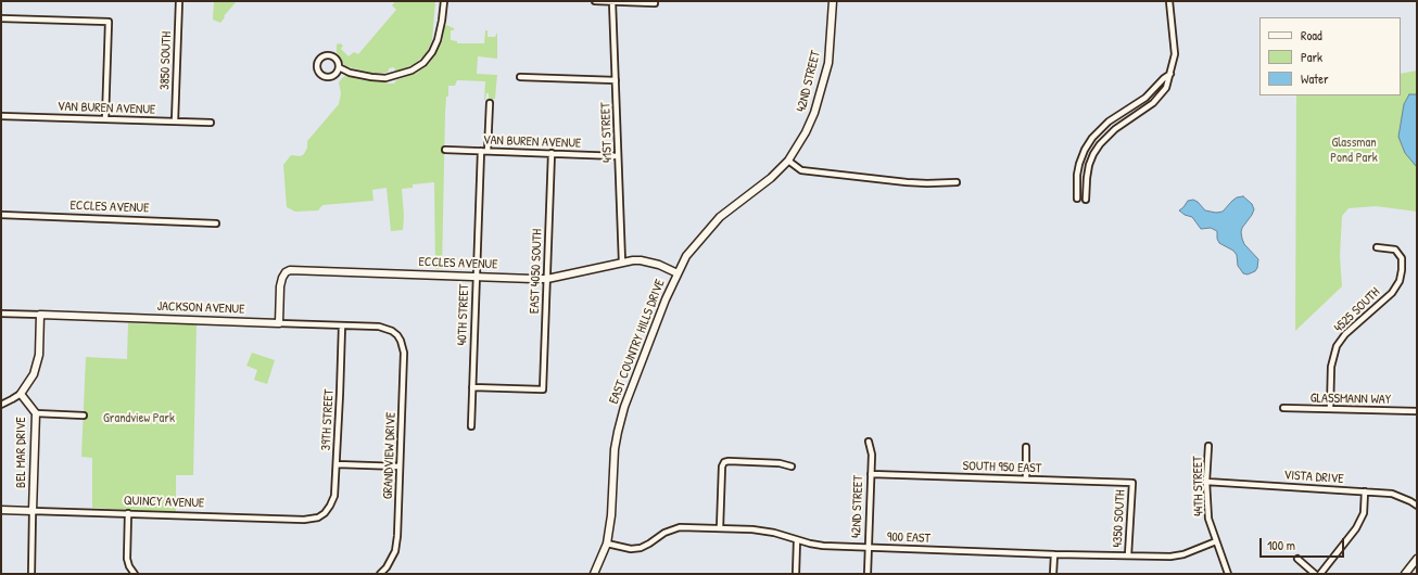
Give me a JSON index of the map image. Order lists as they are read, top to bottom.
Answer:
{
  "streets": {
    "street": [
      "3850 SOUTH",
      "42ND STREET",
      "VAN BUREN AVENUE",
      "41ST STREET",
      "ECCLES AVENUE",
      "EAST 4050 SOUTH",
      "JACKSON AVENUE",
      "4525 SOUTH",
      "40TH STREET",
      "EAST COUNTRY HILLS DRIVE",
      "GLASSMANN WAY",
      "39TH STREET",
      "BEL MAR DRIVE",
      "GRANDVIEW DRIVE",
      "SOUTH 950 EAST",
      "VISTA DRIVE",
      "44TH STREET",
      "QUINCY AVENUE",
      "4350 SOUTH",
      "900 EAST"
    ]
  },
  "crossings": [
    ["3850 SOUTH", "VAN BUREN AVENUE"],
    ["42ND STREET", "EAST COUNTRY HILLS DRIVE"],
    ["42ND STREET", "SOUTH 950 EAST"],
    ["42ND STREET", "900 EAST"],
    ["VAN BUREN AVENUE", "41ST STREET"],
    ["VAN BUREN AVENUE", "EAST 4050 SOUTH"],
    ["VAN BUREN AVENUE", "40TH STREET"],
    ["41ST STREET", "ECCLES AVENUE"],
    ["ECCLES AVENUE", "EAST 4050 SOUTH"],
    ["ECCLES AVENUE", "JACKSON AVENUE"],
    ["ECCLES AVENUE", "40TH STREET"],
    ["ECCLES AVENUE", "EAST COUNTRY HILLS DRIVE"],
    ["EAST 4050 SOUTH", "40TH STREET"],
    ["JACKSON AVENUE", "39TH STREET"],
    ["JACKSON AVENUE", "GRANDVIEW DRIVE"],
    ["4525 SOUTH", "GLASSMANN WAY"],
    ["EAST COUNTRY HILLS DRIVE", "900 EAST"],
    ["39TH STREET", "QUINCY AVENUE"],
    ["BEL MAR DRIVE", "QUINCY AVENUE"],
    ["SOUTH 950 EAST", "4350 SOUTH"],
    ["VISTA DRIVE", "44TH STREET"],
    ["44TH STREET", "900 EAST"],
    ["4350 SOUTH", "900 EAST"]
  ],
  "parks": ["Glassman Pond Park", "Grandview Park"],
  "legend": ["Road", "Park", "Water"],
  "scale_bar": "100 m"
}
